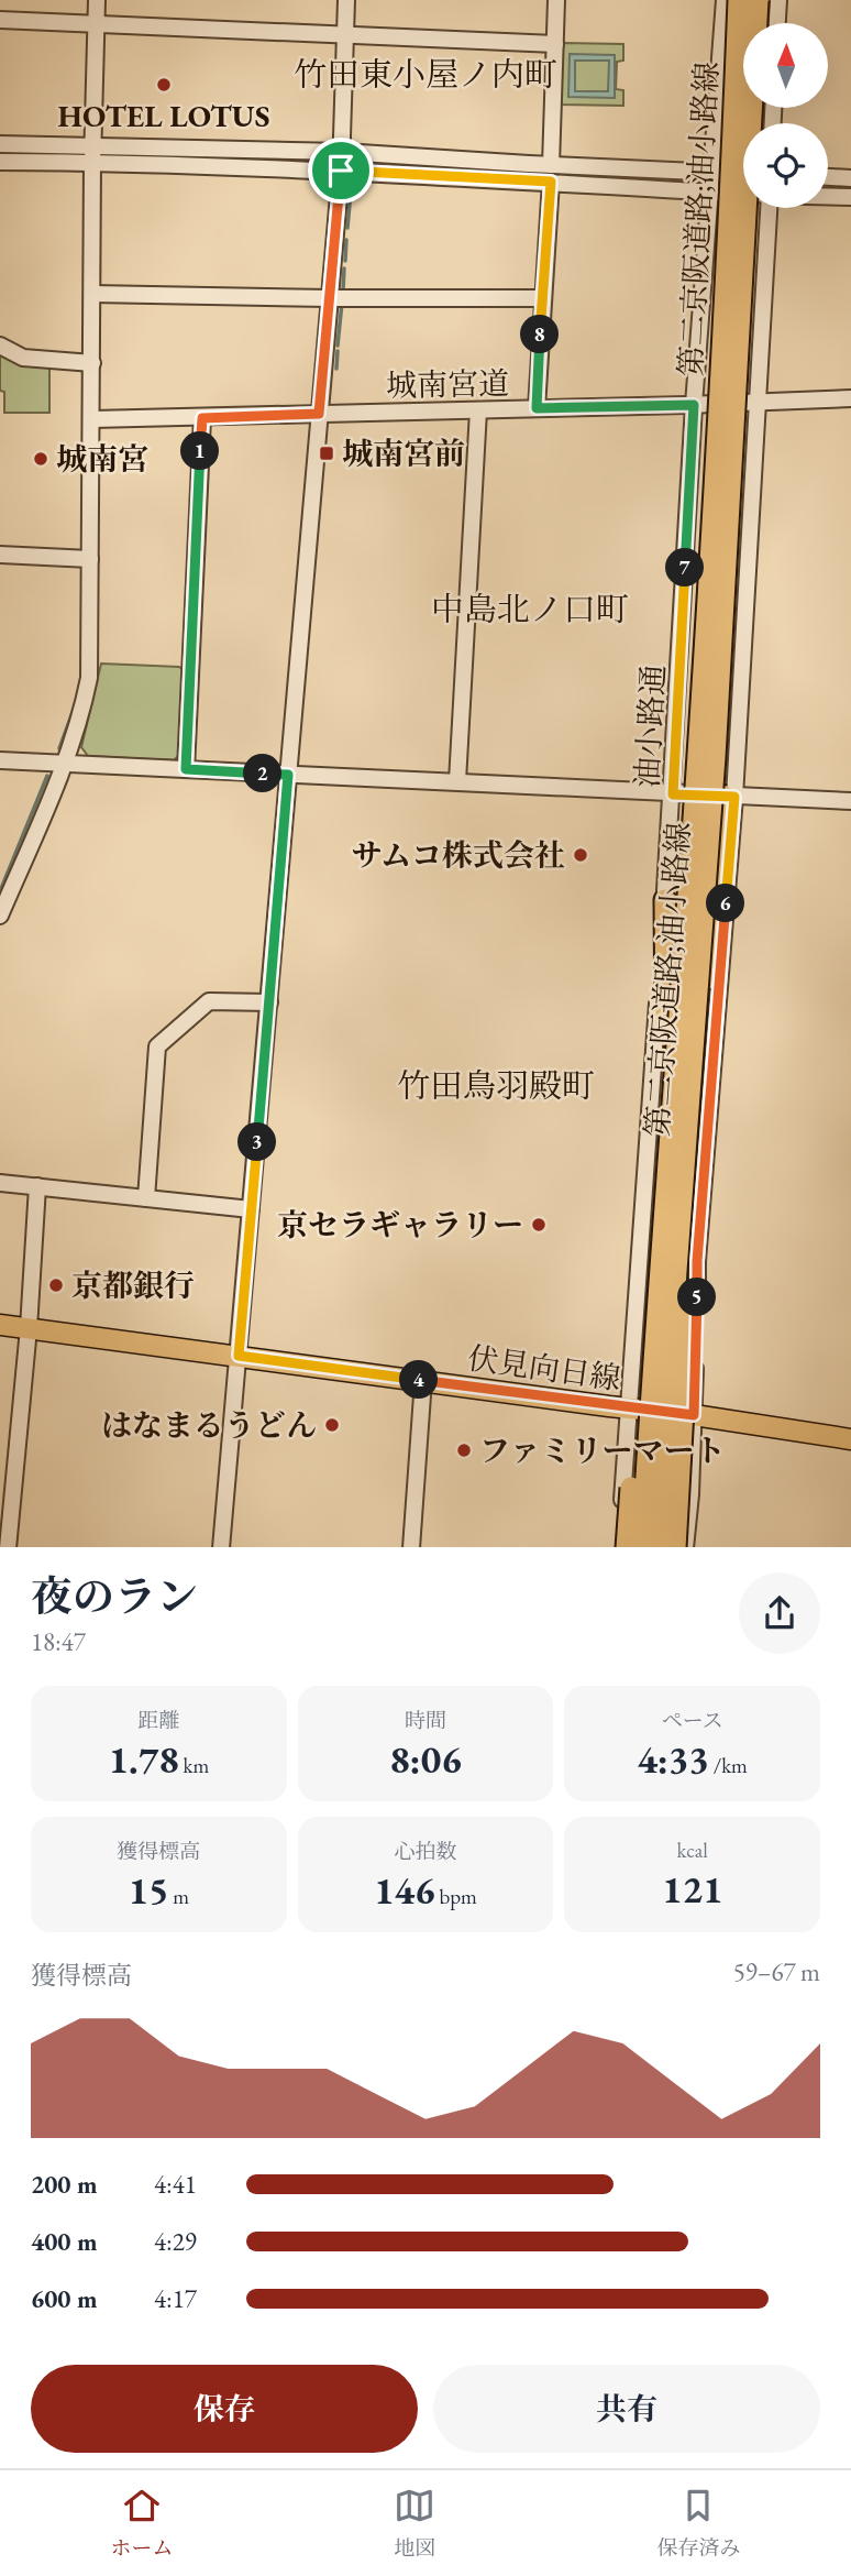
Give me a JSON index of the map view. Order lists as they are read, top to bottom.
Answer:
{
  "streets": {
    "highway": ["第二京阪道路;油小路線"],
    "main road": ["伏見向日線"],
    "street": ["城南宮道", "油小路通"]
  },
  "crossings": [
    ["城南宮道", "油小路通"],
    ["油小路通", "伏見向日線"]
  ],
  "districts": ["竹田東小屋ノ内町", "中島北ノ口町", "竹田鳥羽殿町"],
  "places": {
    "other": [
      "HOTEL LOTUS",
      "城南宮",
      "サムコ株式会社",
      "京セラギャラリー",
      "京都銀行",
      "はなまるうどん",
      "ファミリーマート"
    ],
    "transit": ["城南宮前"]
  },
  "north": "top",
  "page": {
    "pins": [
      "8",
      "1",
      "7",
      "2",
      "6",
      "3",
      "5",
      "4"
    ],
    "heading": ["夜のラン", "18:47"],
    "stats": [
      ["距離", "1.78 km"],
      ["時間", "8:06"],
      ["ペース", "4:33 /km"],
      ["獲得標高", "15 m"],
      ["心拍数", "146 bpm"],
      ["kcal", "121"]
    ],
    "chart": ["獲得標高", "59–67 m"],
    "list": [
      {
        "name": "200 m",
        "note": "4:41"
      },
      {
        "name": "400 m",
        "note": "4:29"
      },
      {
        "name": "600 m",
        "note": "4:17"
      }
    ],
    "buttons": ["保存", "共有"],
    "tabs": ["ホーム", "地図", "保存済み"]
  }
}
